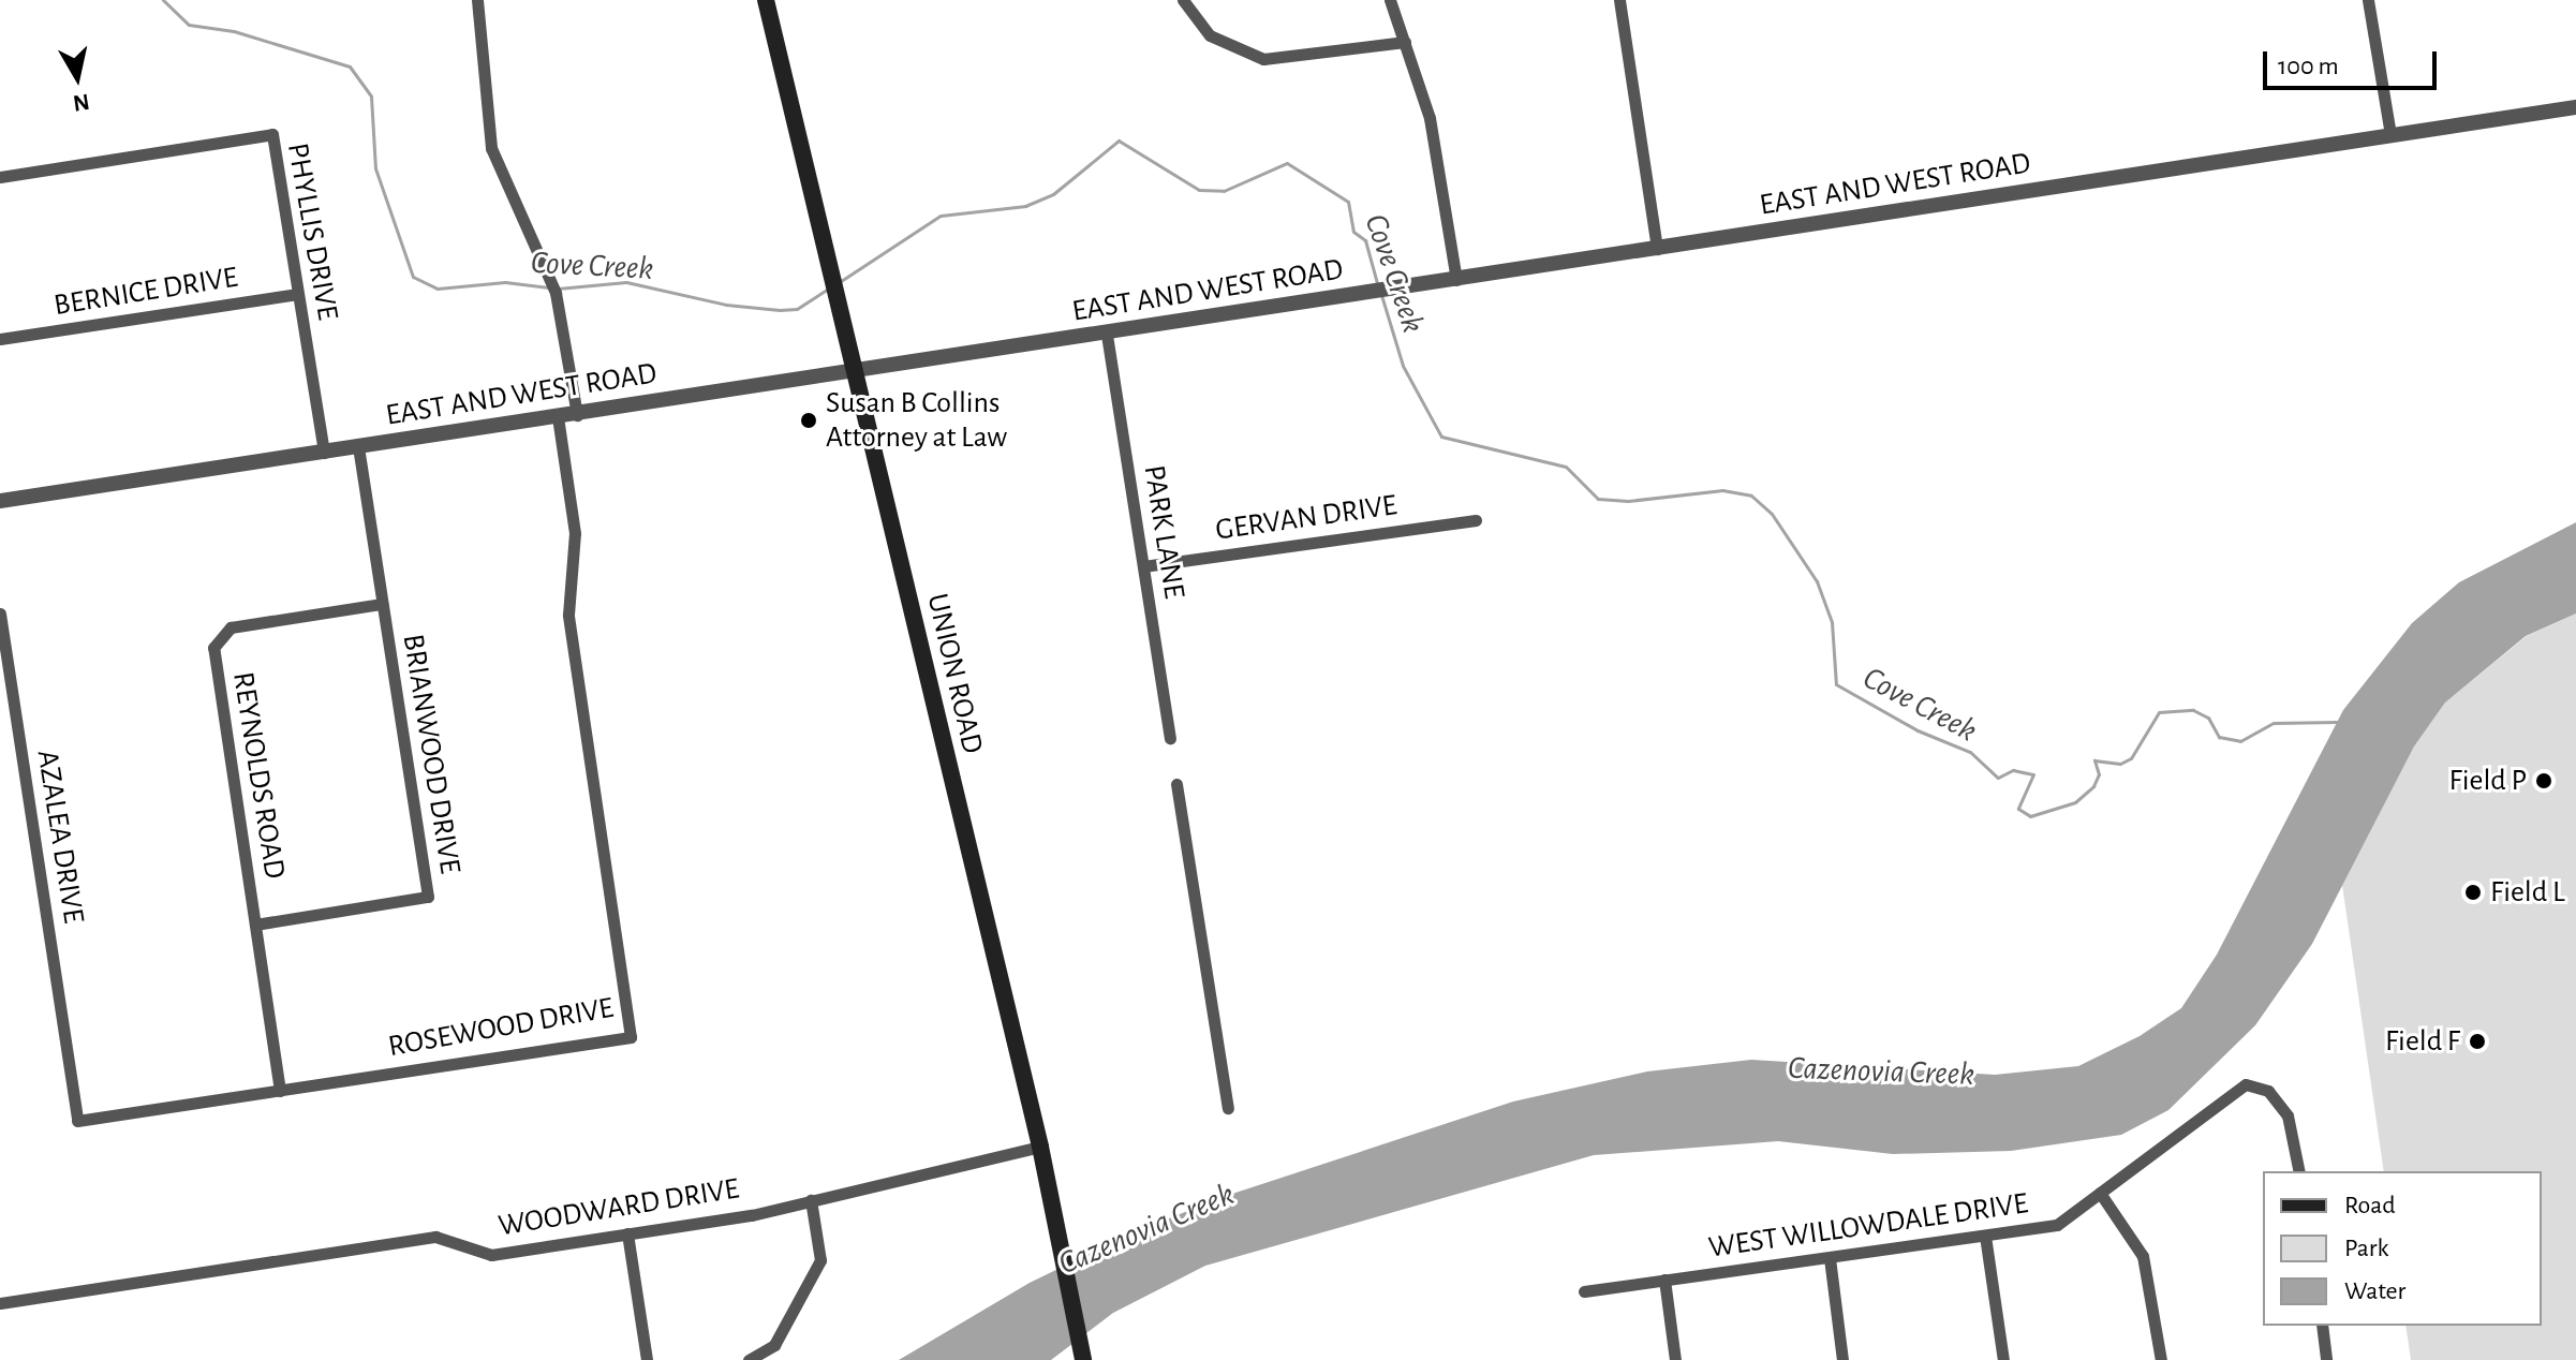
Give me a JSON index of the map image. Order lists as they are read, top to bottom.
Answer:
{
  "streets": {
    "main road": ["UNION ROAD"],
    "street": [
      "EAST AND WEST ROAD",
      "PHYLLIS DRIVE",
      "BERNICE DRIVE",
      "GERVAN DRIVE",
      "PARK LANE",
      "BRIANWOOD DRIVE",
      "REYNOLDS ROAD",
      "AZALEA DRIVE",
      "ROSEWOOD DRIVE",
      "WOODWARD DRIVE",
      "WEST WILLOWDALE DRIVE"
    ]
  },
  "crossings": [
    ["EAST AND WEST ROAD", "PHYLLIS DRIVE"],
    ["EAST AND WEST ROAD", "PARK LANE"],
    ["EAST AND WEST ROAD", "UNION ROAD"],
    ["EAST AND WEST ROAD", "BRIANWOOD DRIVE"],
    ["EAST AND WEST ROAD", "ROSEWOOD DRIVE"],
    ["PHYLLIS DRIVE", "BERNICE DRIVE"],
    ["GERVAN DRIVE", "PARK LANE"],
    ["UNION ROAD", "WOODWARD DRIVE"],
    ["BRIANWOOD DRIVE", "REYNOLDS ROAD"],
    ["REYNOLDS ROAD", "ROSEWOOD DRIVE"],
    ["AZALEA DRIVE", "ROSEWOOD DRIVE"]
  ],
  "water": ["Cove Creek", "Cazenovia Creek"],
  "places": [
    "Susan B Collins Attorney at Law",
    "Field P",
    "Field L",
    "Field F"
  ],
  "legend": ["Road", "Park", "Water"],
  "scale_bar": "100 m",
  "north": "bottom"
}
